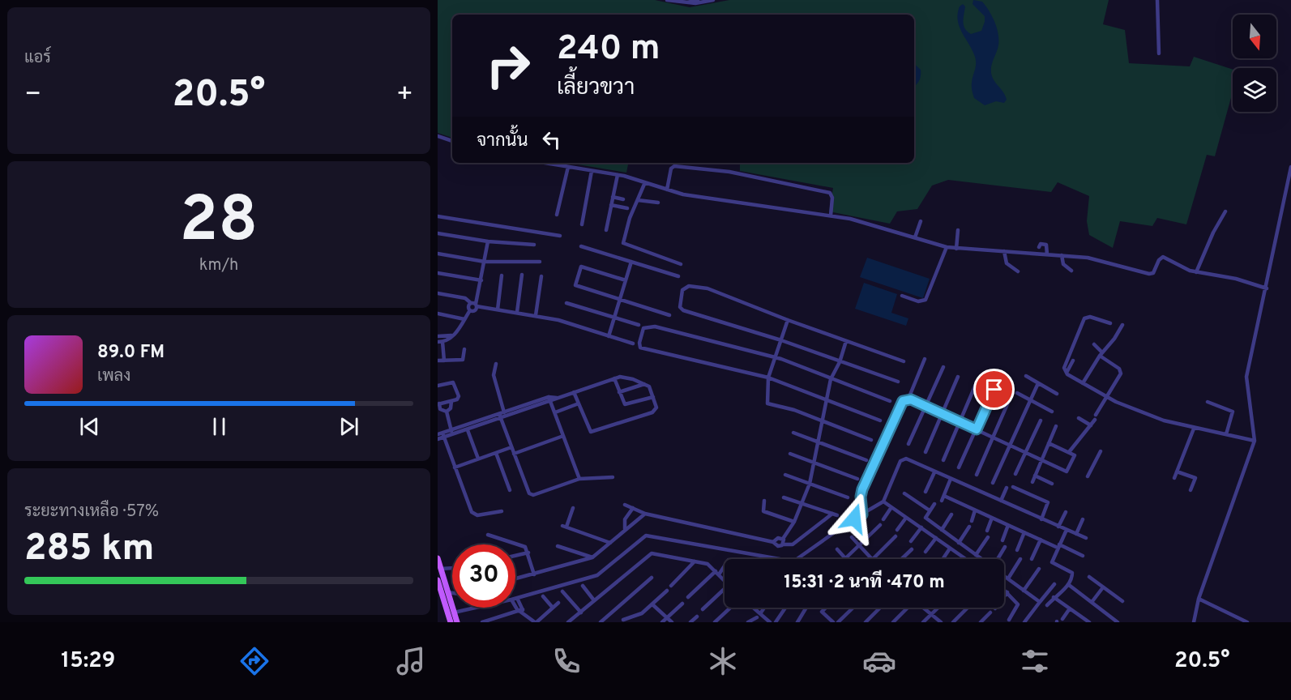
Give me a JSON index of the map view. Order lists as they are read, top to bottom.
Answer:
{
  "north": "bottom",
  "page": {
    "tile": [
      "แอร์",
      ["28", "km/h"],
      ["ระยะทางเหลือ · 57%", "285 km"]
    ],
    "turn": ["240 m", "เลี้ยวขวา"],
    "heat": ["−", "20.5°", "+"],
    "then": "จากนั้น",
    "song": ["89.0 FM", "เพลง"],
    "limit": "30",
    "trip": "15:31 · 2 นาที · 470 m",
    "tabs": ["15:29", "20.5°"]
  }
}
